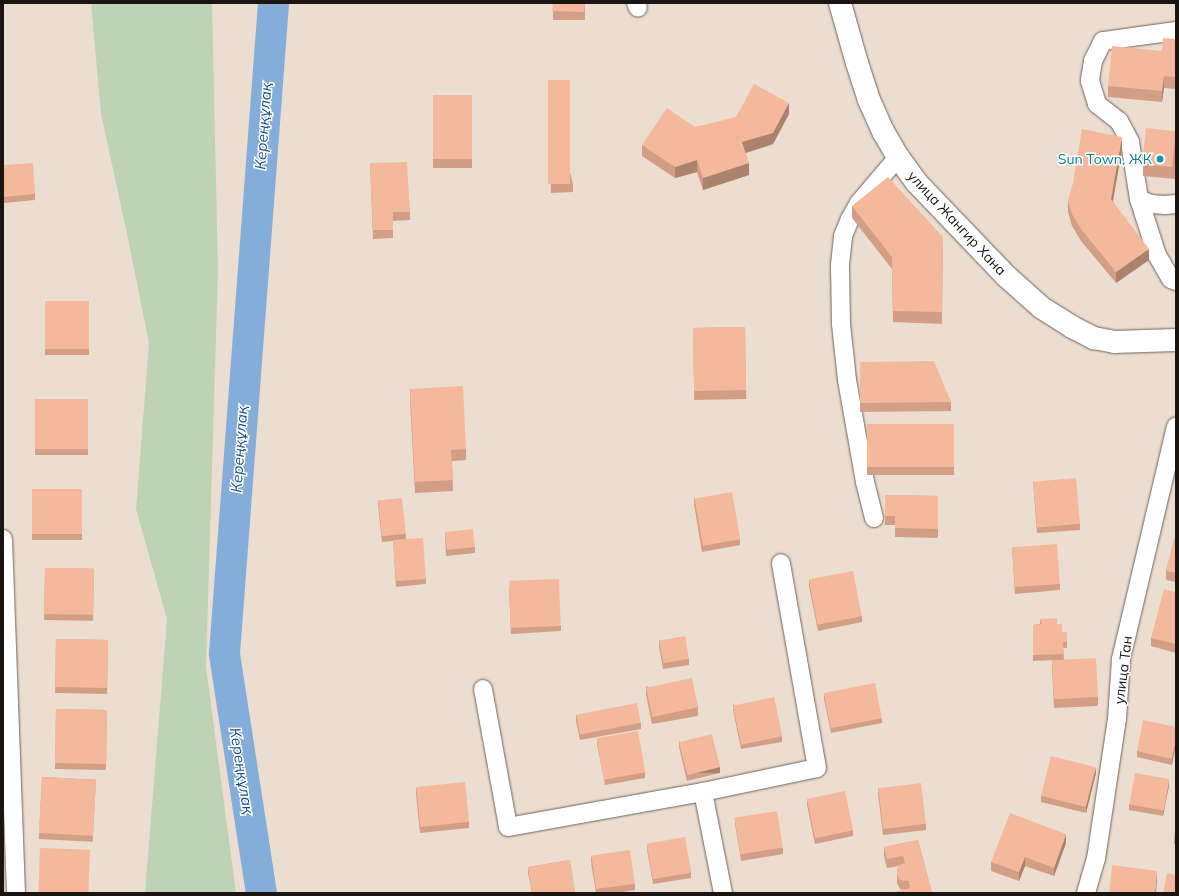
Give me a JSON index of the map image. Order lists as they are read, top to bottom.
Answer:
{
  "streets": {
    "street": ["улица Жангир Хана", "улица Тан"]
  },
  "water": ["Кереңқұлақ"],
  "places": ["Sun Town, ЖК"]
}
